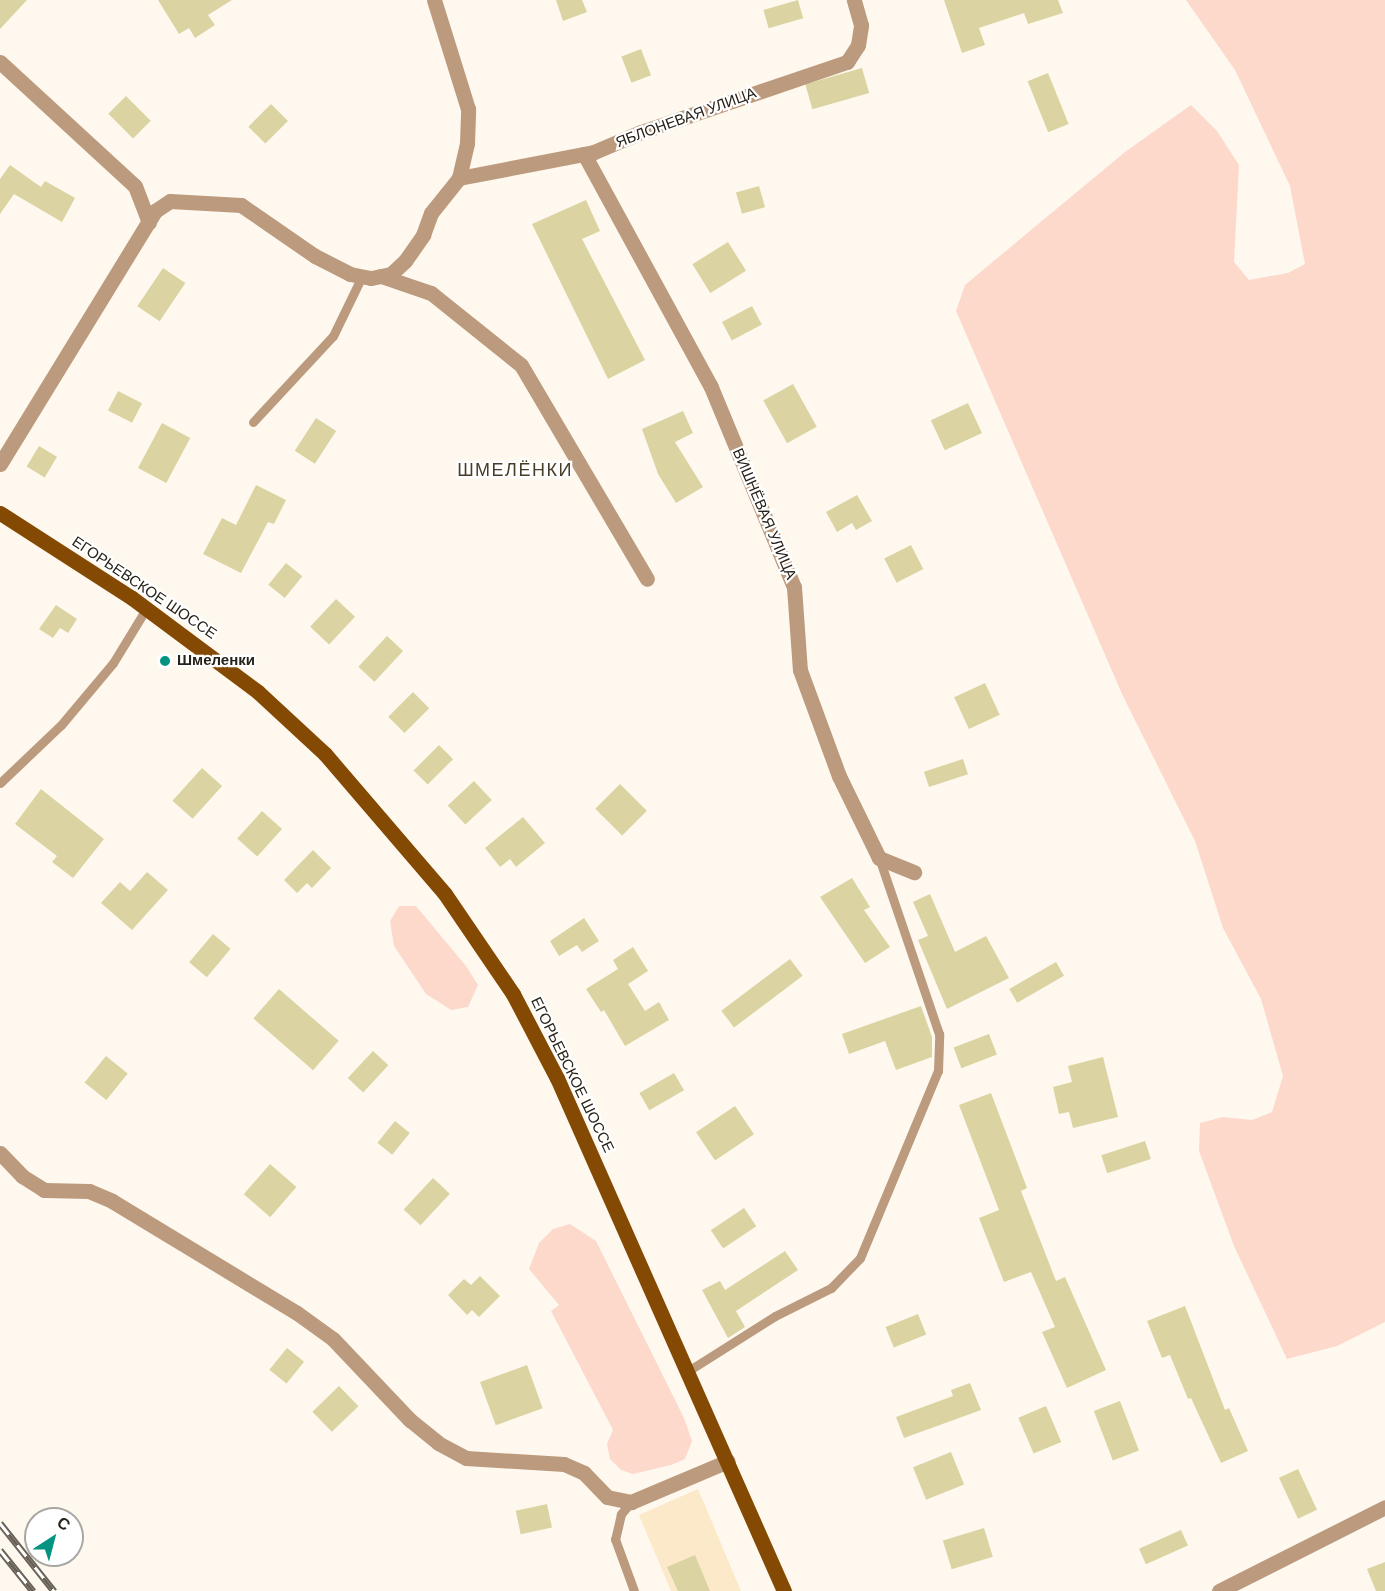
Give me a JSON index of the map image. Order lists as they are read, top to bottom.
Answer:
{
  "streets": {
    "main road": ["ЕГОРЬЕВСКОЕ ШОССЕ"],
    "street": ["ЯБЛОНЕВАЯ УЛИЦА", "ВИШНЁВАЯ УЛИЦА"]
  },
  "crossings": [
    ["ЯБЛОНЕВАЯ УЛИЦА", "ВИШНЁВАЯ УЛИЦА"]
  ],
  "districts": ["ШМЕЛЁНКИ"],
  "places": ["Шмеленки"],
  "north": "top right"
}
